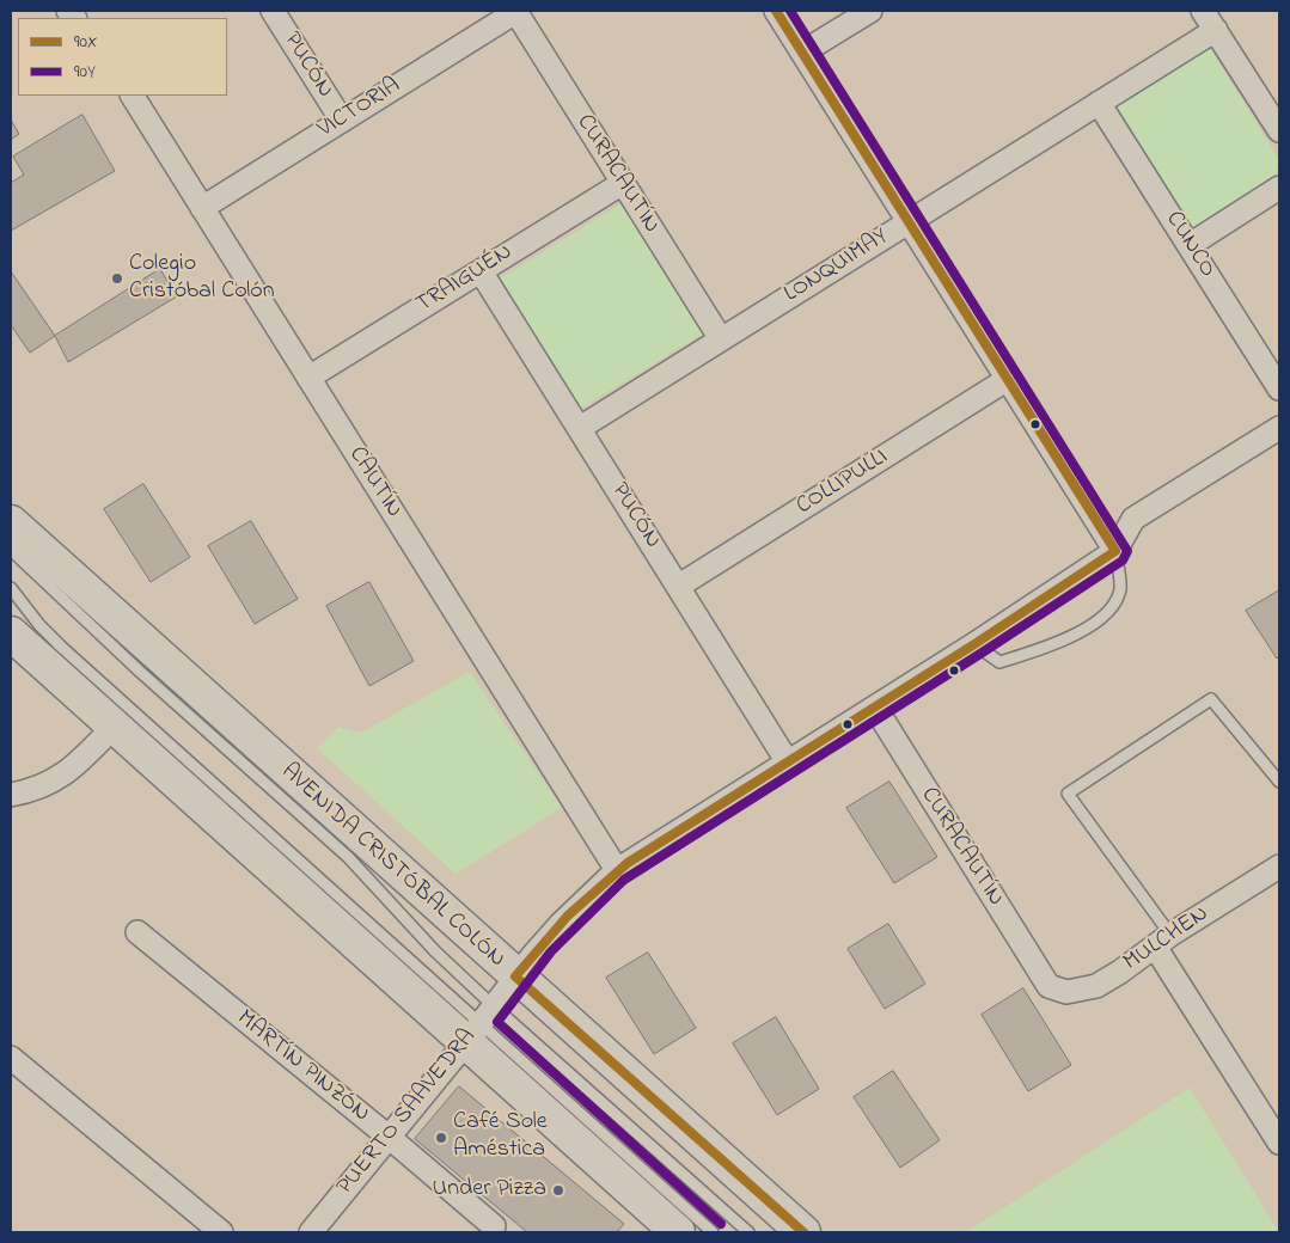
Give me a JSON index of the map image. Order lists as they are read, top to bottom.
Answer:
{
  "streets": {
    "main road": ["AVENIDA CRISTÓBAL COLÓN"],
    "street": [
      "PUCÓN",
      "VICTORIA",
      "CURACAUTÍN",
      "CUNCO",
      "LONQUIMAY",
      "TRAIGUÉN",
      "CAUTÍN",
      "COLLIPULLI",
      "MULCHEN",
      "MARTÍN PINZÓN",
      "PUERTO SAAVEDRA"
    ]
  },
  "crossings": [
    ["PUCÓN", "VICTORIA"],
    ["PUCÓN", "LONQUIMAY"],
    ["PUCÓN", "TRAIGUÉN"],
    ["PUCÓN", "COLLIPULLI"],
    ["PUCÓN", "PUERTO SAAVEDRA"],
    ["VICTORIA", "CURACAUTÍN"],
    ["VICTORIA", "CAUTÍN"],
    ["CURACAUTÍN", "LONQUIMAY"],
    ["CURACAUTÍN", "TRAIGUÉN"],
    ["CURACAUTÍN", "MULCHEN"],
    ["CURACAUTÍN", "PUERTO SAAVEDRA"],
    ["CUNCO", "LONQUIMAY"],
    ["TRAIGUÉN", "CAUTÍN"],
    ["CAUTÍN", "PUERTO SAAVEDRA"],
    ["AVENIDA CRISTÓBAL COLÓN", "PUERTO SAAVEDRA"],
    ["MARTÍN PINZÓN", "PUERTO SAAVEDRA"]
  ],
  "places": ["Colegio Cristóbal Colón", "Café Sole Améstica", "Under Pizza"],
  "lines": ["transit line 90X", "transit line 90Y"],
  "legend": ["90X", "90Y"]
}
